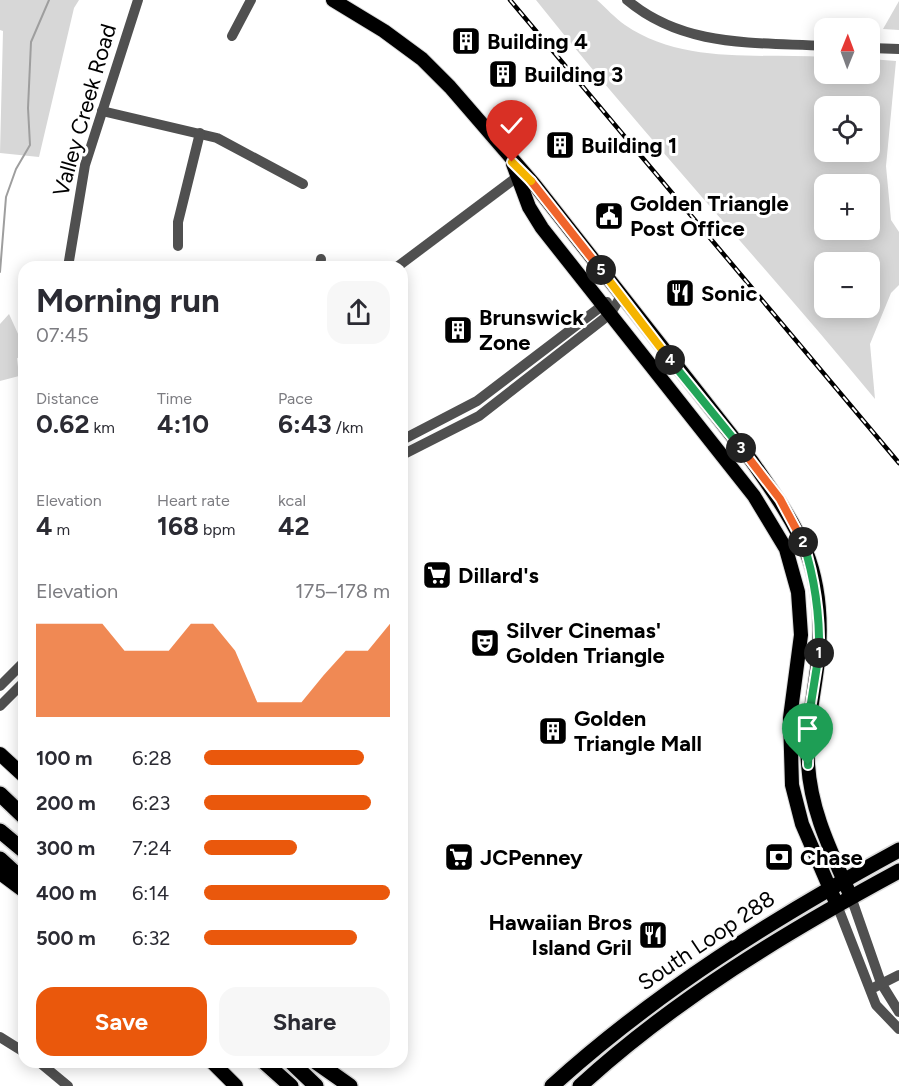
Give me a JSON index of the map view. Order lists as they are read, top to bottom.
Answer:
{
  "streets": {
    "highway": ["South Loop 288"],
    "street": ["Valley Creek Road"]
  },
  "places": {
    "building": [
      "Building 4",
      "Building 3",
      "Building 1",
      "Brunswick Zone",
      "Golden Triangle Mall"
    ],
    "public building": ["Golden Triangle Post Office"],
    "restaurant": ["Sonic", "Hawaiian Bros Island Gril"],
    "supermarket": ["Dillard's", "JCPenney"],
    "theatre": ["Silver Cinemas' Golden Triangle"],
    "bank": ["Chase"]
  },
  "north": "top",
  "page": {
    "map_buttons": ["+", "−"],
    "pins": [
      "5",
      "4",
      "3",
      "2",
      "1"
    ],
    "heading": ["Morning run", "07:45"],
    "stats": [
      ["Distance", "0.62 km"],
      ["Time", "4:10"],
      ["Pace", "6:43 /km"],
      ["Elevation", "4 m"],
      ["Heart rate", "168 bpm"],
      ["kcal", "42"]
    ],
    "chart": ["Elevation", "175–178 m"],
    "list": [
      {
        "name": "100 m",
        "note": "6:28"
      },
      {
        "name": "200 m",
        "note": "6:23"
      },
      {
        "name": "300 m",
        "note": "7:24"
      },
      {
        "name": "400 m",
        "note": "6:14"
      },
      {
        "name": "500 m",
        "note": "6:32"
      }
    ],
    "buttons": ["Save", "Share"]
  }
}
